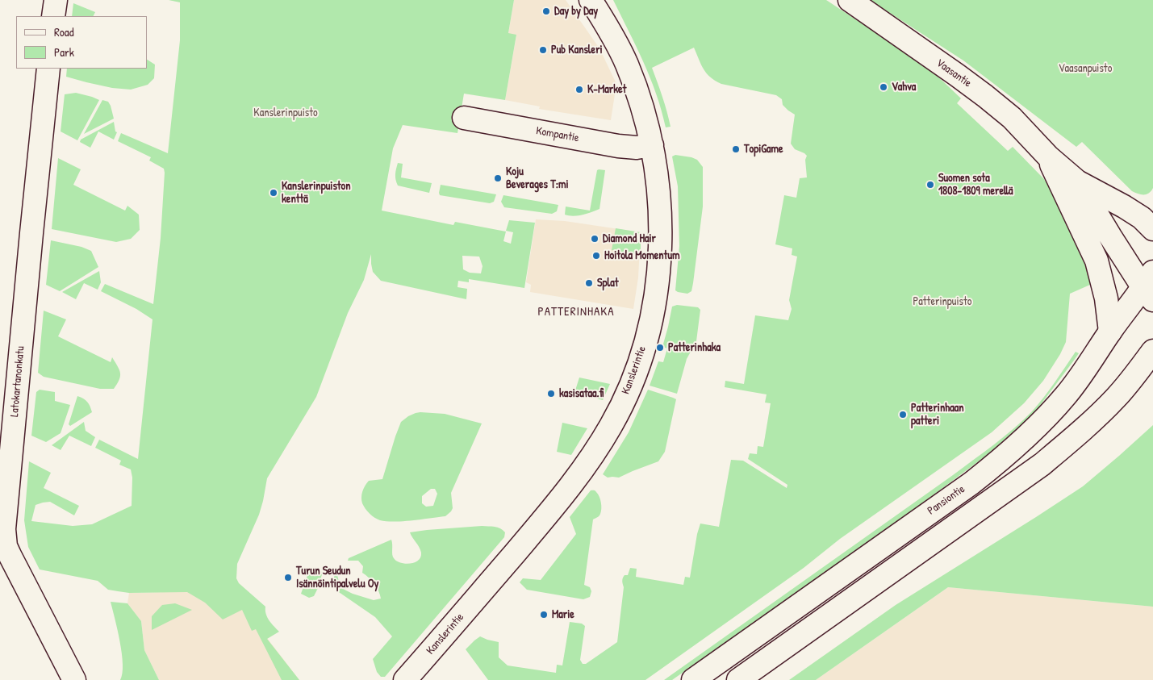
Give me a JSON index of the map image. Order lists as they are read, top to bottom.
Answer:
{
  "streets": {
    "street": [
      "Vaasantie",
      "Kompantie",
      "Kanslerintie",
      "Latokartanonkatu",
      "Pansiontie"
    ]
  },
  "crossings": [
    ["Vaasantie", "Pansiontie"],
    ["Kompantie", "Kanslerintie"]
  ],
  "districts": ["PATTERINHAKA"],
  "parks": ["Vaasanpuisto", "Kanslerinpuisto", "Patterinpuisto"],
  "places": [
    "Day by Day",
    "Pub Kansleri",
    "Vahva",
    "K-Market",
    "TopiGame",
    "Koju Beverages T:mi",
    "Suomen sota 1808-1809 merellä",
    "Kanslerinpuiston kenttä",
    "Diamond Hair",
    "Hoitola Momentum",
    "Splat",
    "Patterinhaka",
    "kasisataa.fi",
    "Patterinhaan patteri",
    "Turun Seudun Isännöintipalvelu Oy",
    "Marie"
  ],
  "legend": ["Road", "Park"]
}
